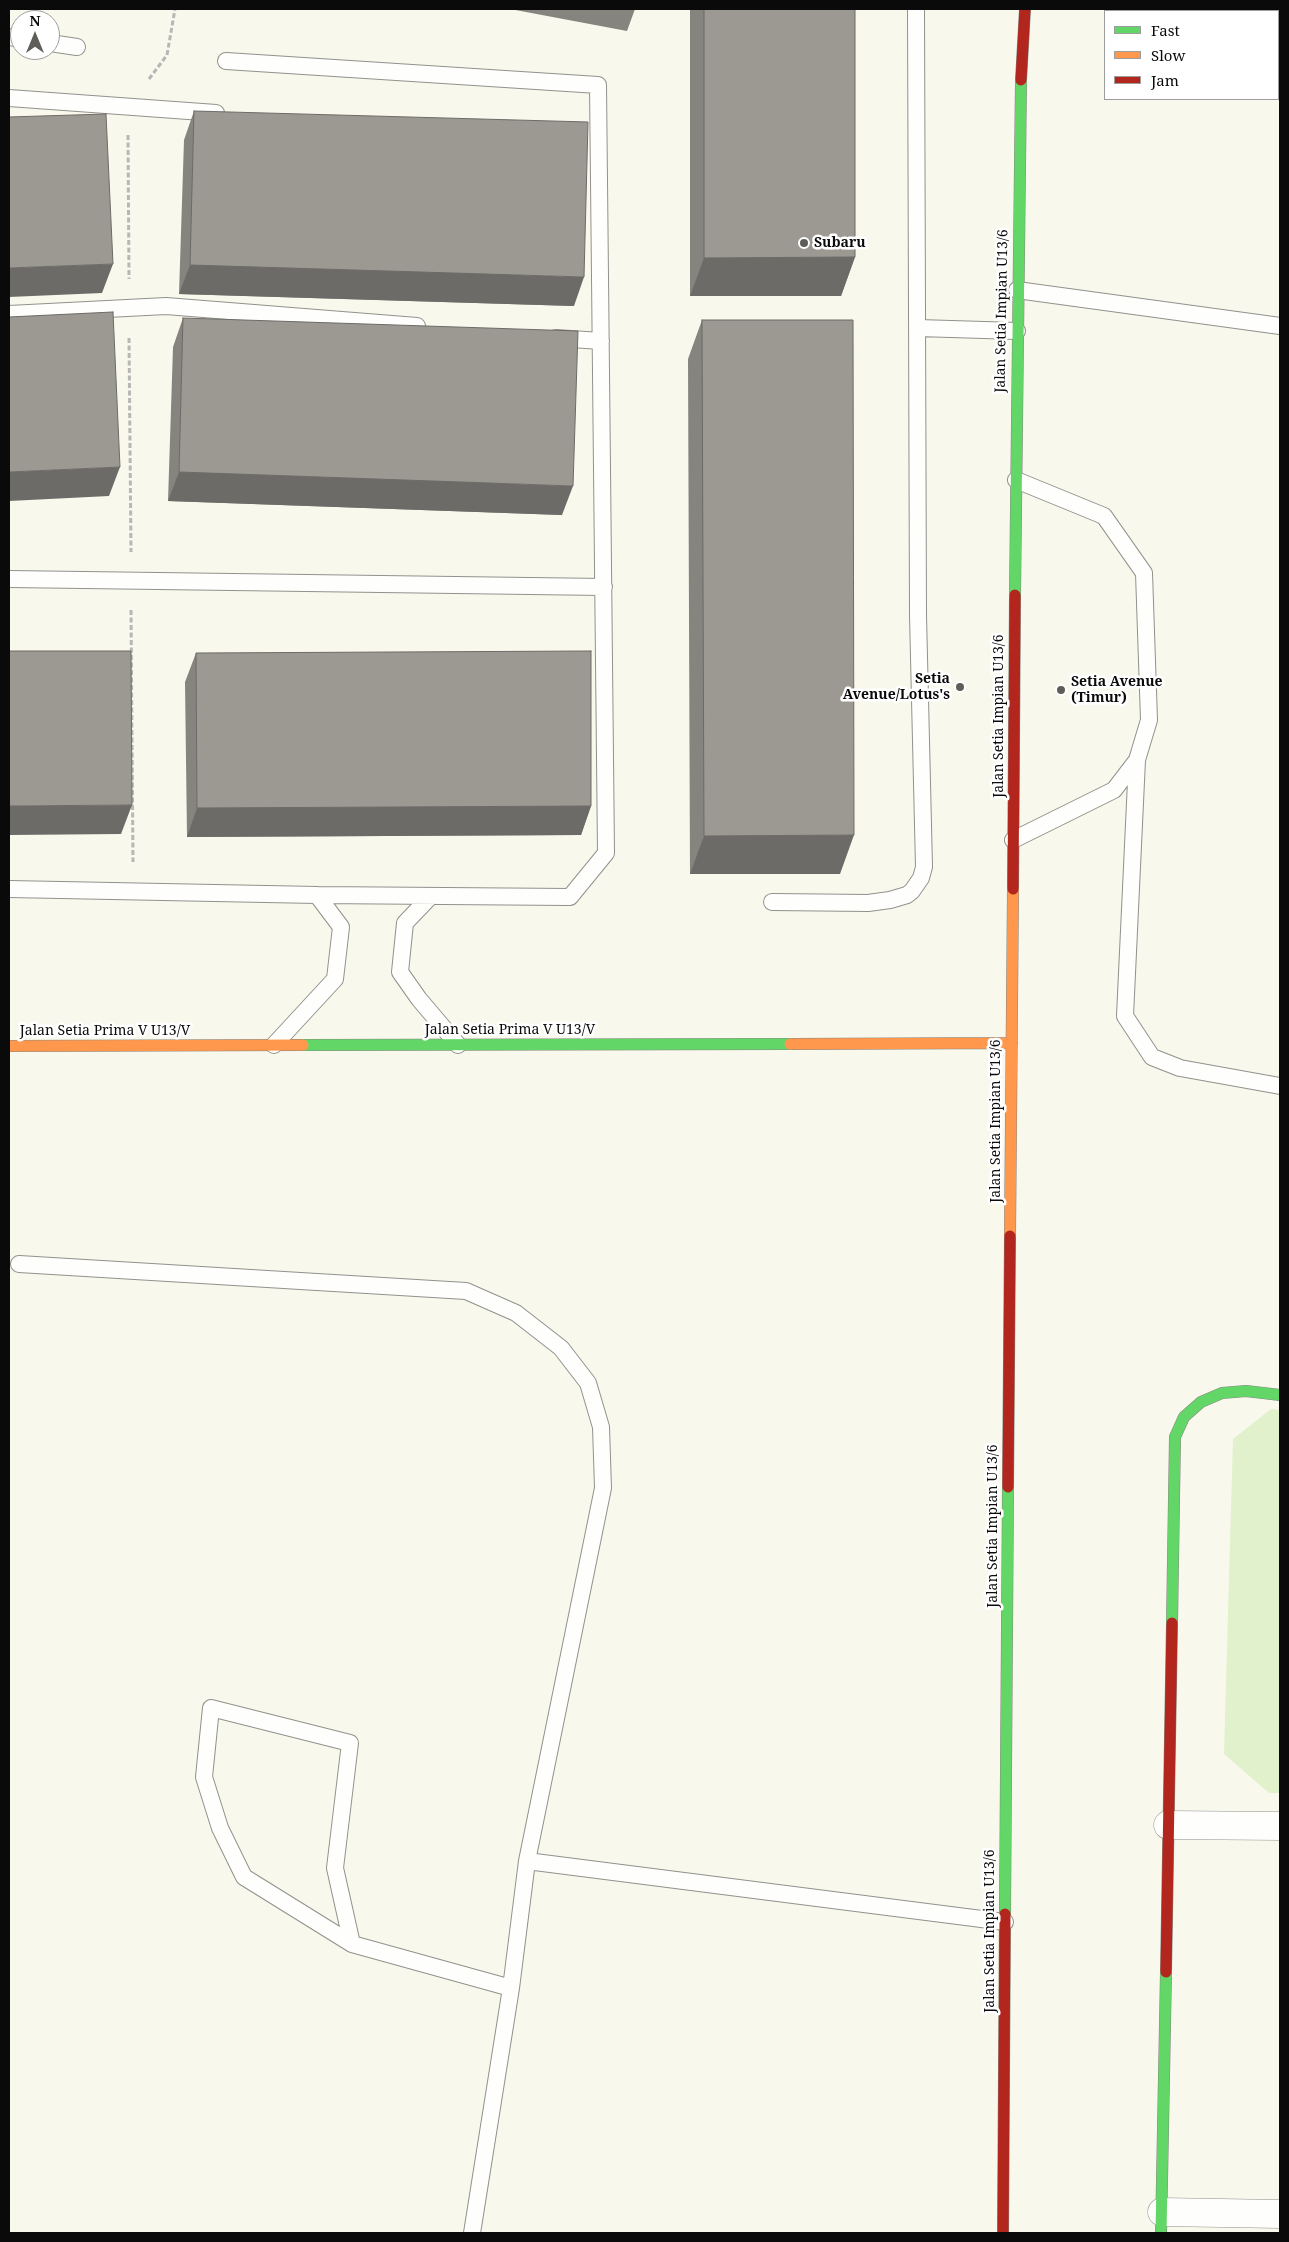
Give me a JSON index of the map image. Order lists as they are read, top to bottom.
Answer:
{
  "streets": {
    "street": ["Jalan Setia Impian U13/6", "Jalan Setia Prima V U13/V"]
  },
  "crossings": [
    ["Jalan Setia Impian U13/6", "Jalan Setia Prima V U13/V"]
  ],
  "places": ["Subaru", "Setia Avenue/Lotus's", "Setia Avenue (Timur)"],
  "legend": ["Fast", "Slow", "Jam"],
  "north": "top"
}
